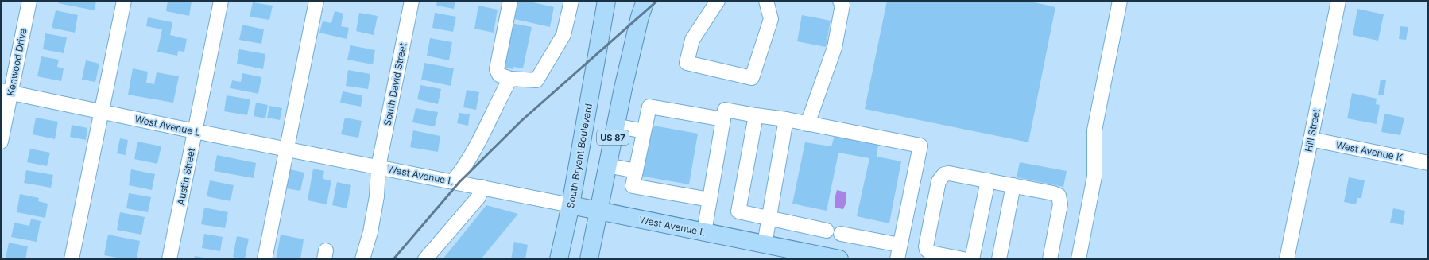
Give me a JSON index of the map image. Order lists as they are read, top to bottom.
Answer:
{
  "streets": {
    "main road": ["West Avenue L", "US 87", "South Bryant Boulevard"],
    "street": [
      "Kenwood Drive",
      "South David Street",
      "Hill Street",
      "West Avenue K",
      "Austin Street"
    ]
  },
  "crossings": [
    ["Kenwood Drive", "West Avenue L"],
    ["South David Street", "West Avenue L"],
    ["West Avenue L", "US 87"],
    ["West Avenue L", "South Bryant Boulevard"],
    ["West Avenue L", "Austin Street"],
    ["Hill Street", "West Avenue K"]
  ]
}
